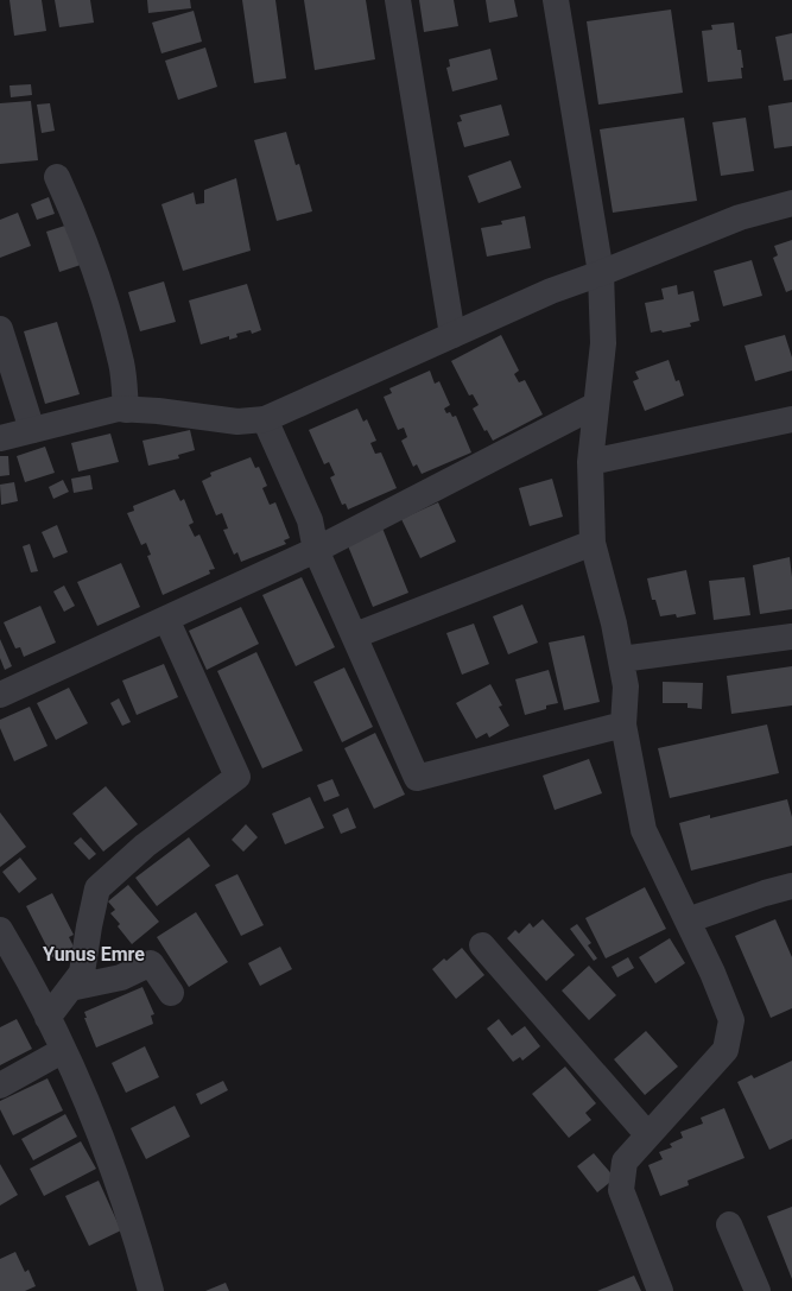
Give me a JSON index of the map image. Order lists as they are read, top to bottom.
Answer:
{
  "districts": ["Yunus Emre"]
}
